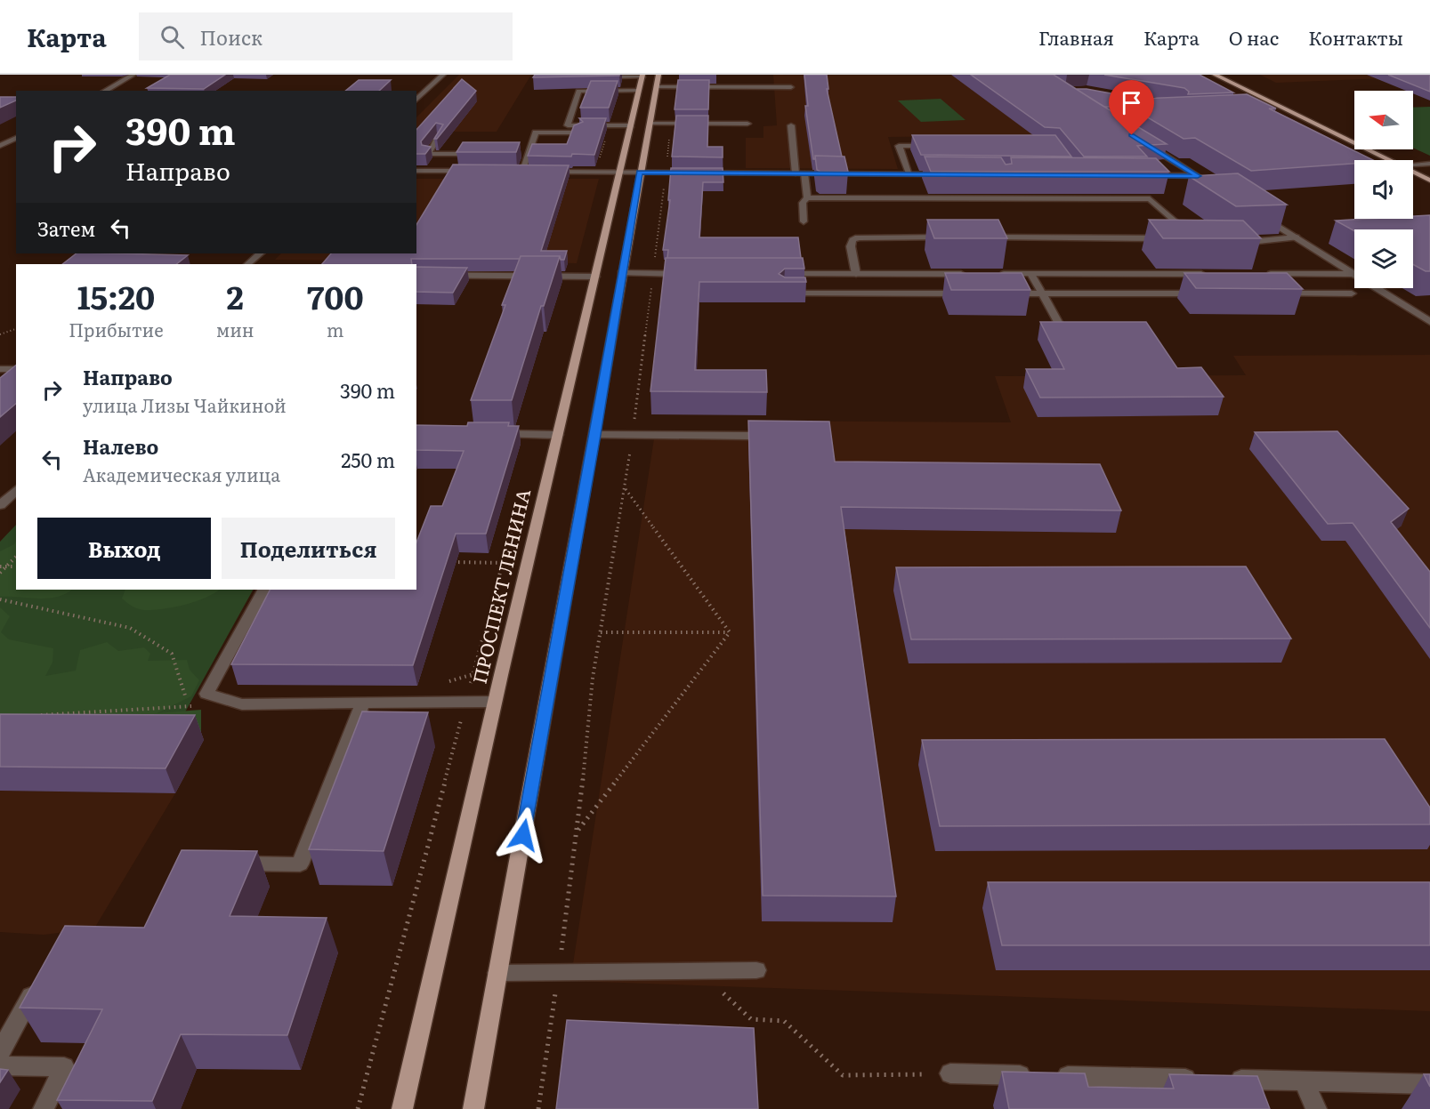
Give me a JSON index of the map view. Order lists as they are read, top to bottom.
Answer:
{
  "streets": {
    "main road": ["ПРОСПЕКТ ЛЕНИНА"]
  },
  "north": "left",
  "page": {
    "header": "Карта",
    "search": "Поиск",
    "nav": [
      "Главная",
      "Карта",
      "О нас",
      "Контакты"
    ],
    "turn": ["390 m", "Направо"],
    "then": "Затем",
    "eta": [
      "15:20",
      "Прибытие",
      "2",
      "мин",
      "700",
      "m"
    ],
    "list": [
      {
        "name": "Направо",
        "note": "улица Лизы Чайкиной",
        "value": "390 m"
      },
      {
        "name": "Налево",
        "note": "Академическая улица",
        "value": "250 m"
      }
    ],
    "buttons": ["Выход", "Поделиться"]
  }
}
